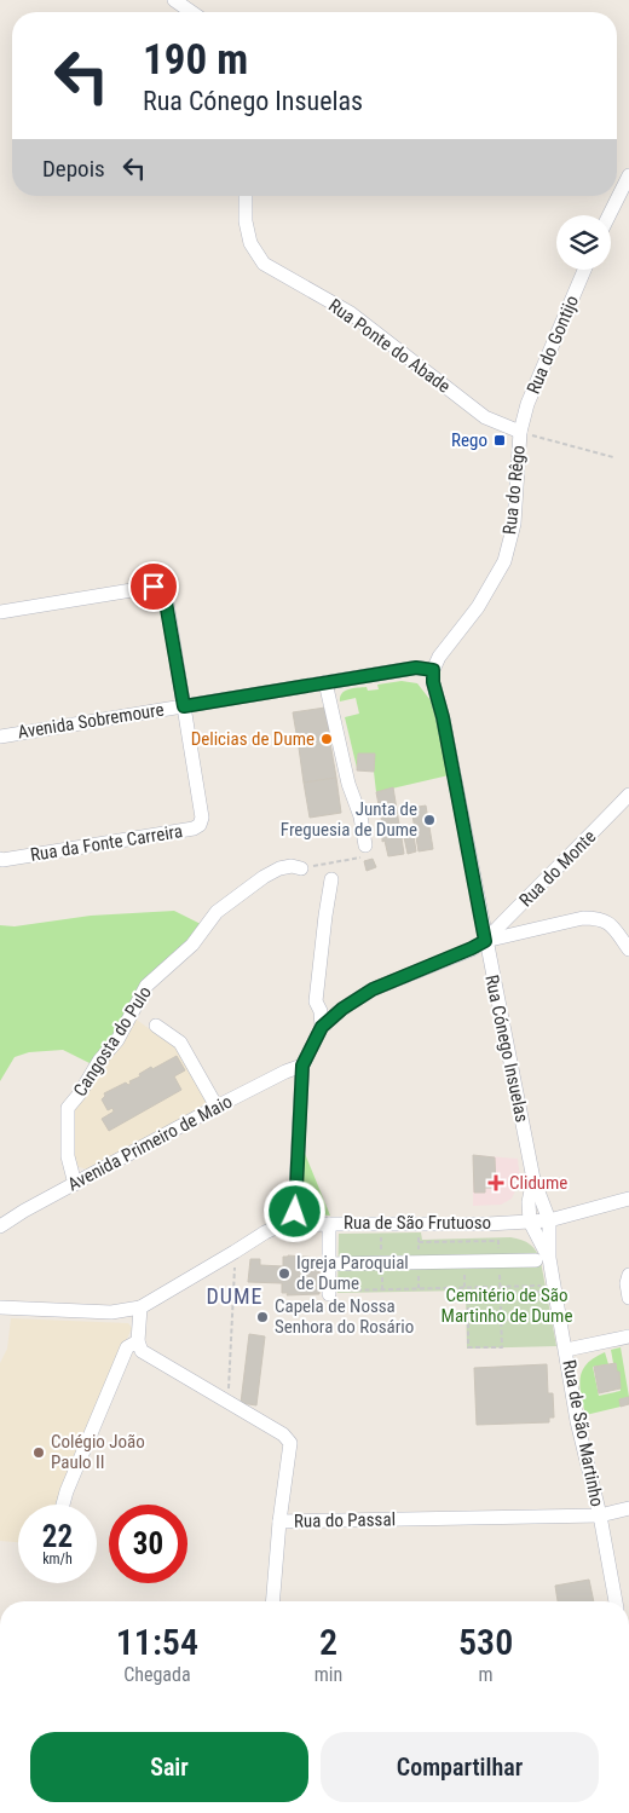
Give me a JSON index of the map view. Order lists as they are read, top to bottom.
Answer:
{
  "streets": {
    "street": [
      "Rua do Gontijo",
      "Rua Ponte do Abade",
      "Rua do Rêgo",
      "Avenida Sobremoure",
      "Rua da Fonte Carreira",
      "Rua do Monte",
      "Cangosta do Pulo",
      "Rua Cónego Insuelas",
      "Avenida Primeiro de Maio",
      "Rua de São Frutuoso",
      "Rua de São Martinho",
      "Rua do Passal"
    ]
  },
  "crossings": [
    ["Rua do Gontijo", "Rua Ponte do Abade"],
    ["Rua do Gontijo", "Rua do Rêgo"],
    ["Rua Ponte do Abade", "Rua do Rêgo"],
    ["Rua do Rêgo", "Avenida Sobremoure"],
    ["Rua do Rêgo", "Rua Cónego Insuelas"],
    ["Avenida Sobremoure", "Rua da Fonte Carreira"],
    ["Avenida Sobremoure", "Rua Cónego Insuelas"],
    ["Rua do Monte", "Rua Cónego Insuelas"],
    ["Cangosta do Pulo", "Avenida Primeiro de Maio"],
    ["Rua Cónego Insuelas", "Rua de São Frutuoso"],
    ["Rua Cónego Insuelas", "Rua de São Martinho"],
    ["Rua de São Frutuoso", "Rua de São Martinho"],
    ["Rua de São Martinho", "Rua do Passal"]
  ],
  "districts": ["DUME"],
  "parks": ["Cemitério de São Martinho de Dume"],
  "places": {
    "transit": ["Rego"],
    "other": [
      "Delicias de Dume",
      "Junta de Freguesia de Dume",
      "Igreja Paroquial de Dume",
      "Capela de Nossa Senhora do Rosário",
      "Colégio João Paulo II"
    ],
    "health": ["Clidume"]
  },
  "page": {
    "turn": ["190 m", "Rua Cónego Insuelas"],
    "then": "Depois",
    "speed": "22 km/h",
    "limit": "30",
    "eta": [
      "11:54",
      "Chegada",
      "2",
      "min",
      "530",
      "m"
    ],
    "buttons": ["Sair", "Compartilhar"]
  }
}
